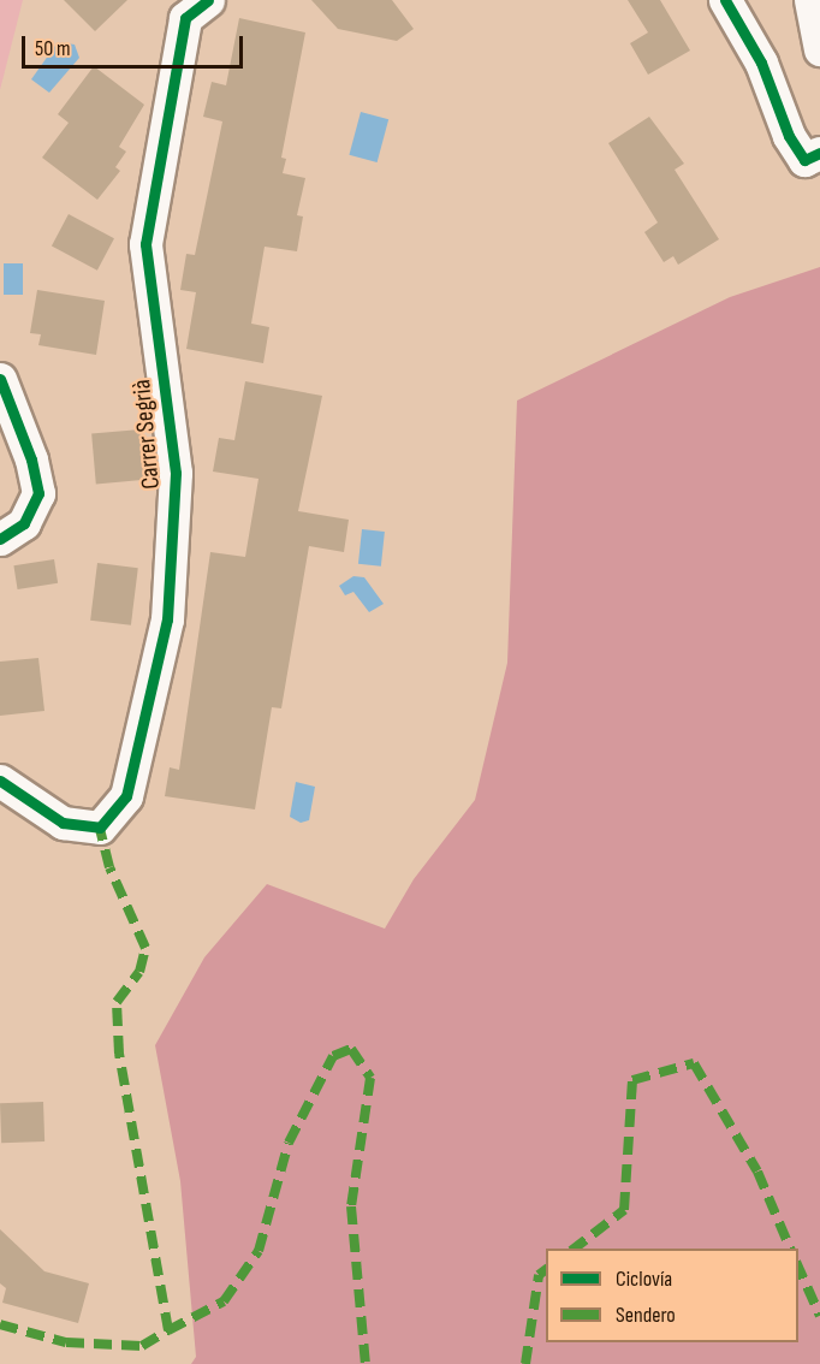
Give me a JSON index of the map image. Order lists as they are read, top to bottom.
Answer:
{
  "streets": {
    "street": ["Carrer Segrià"]
  },
  "legend": ["Ciclovía", "Sendero"],
  "scale_bar": "50 m"
}
